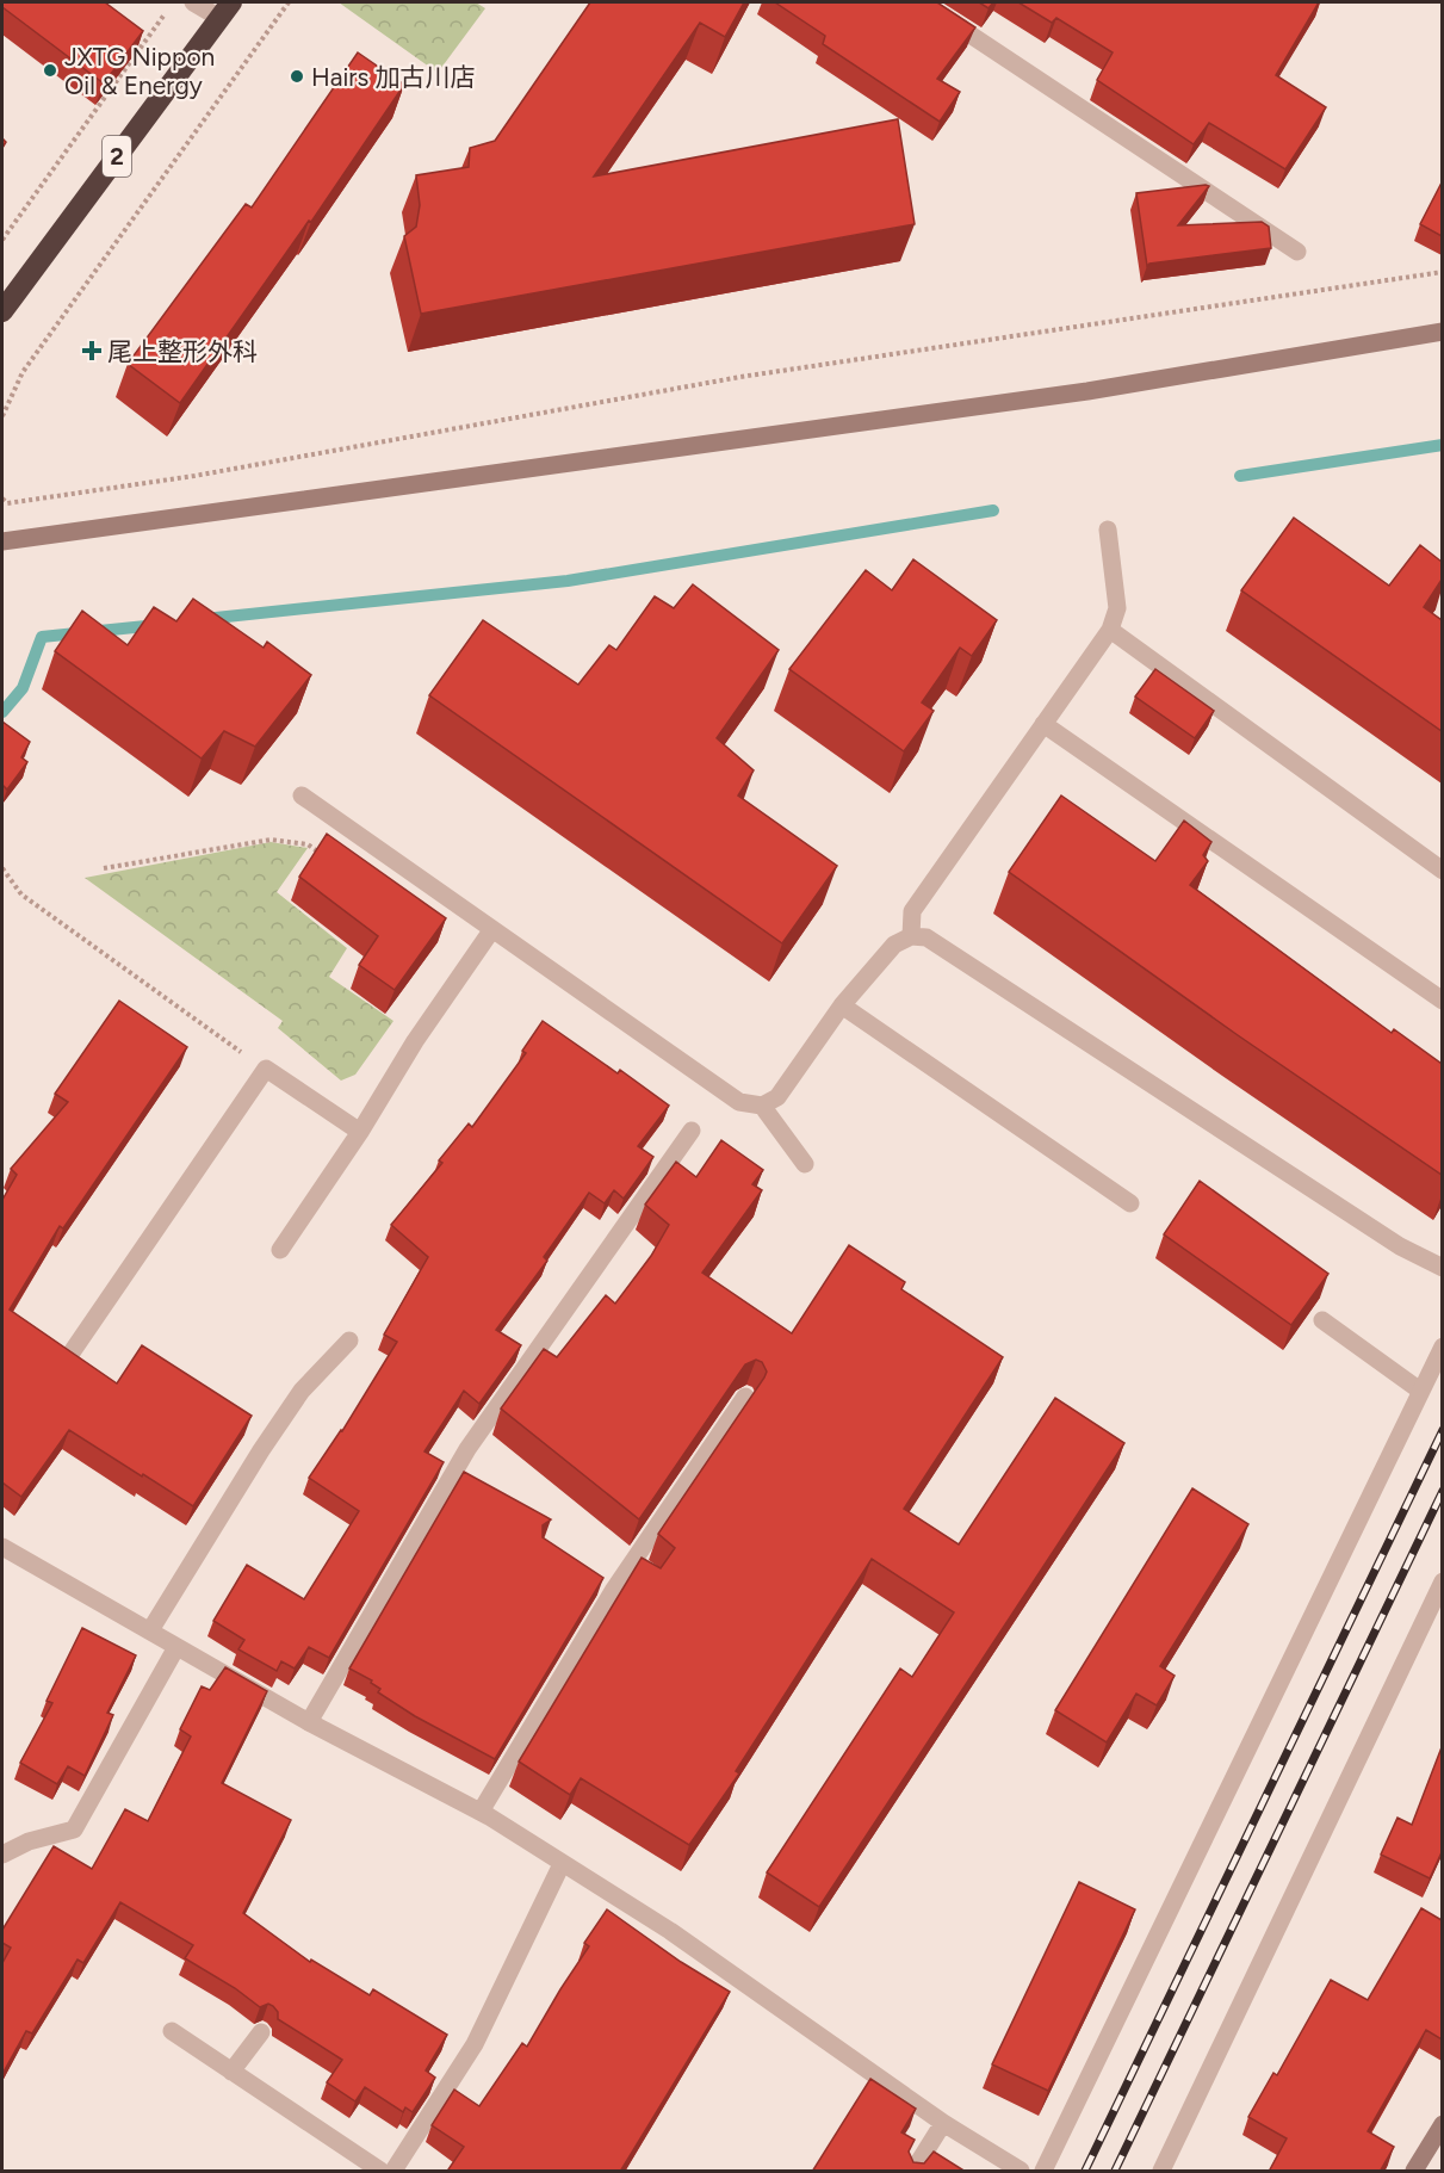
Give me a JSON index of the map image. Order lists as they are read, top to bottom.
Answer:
{
  "streets": {
    "highway": ["2"]
  },
  "places": {
    "other": ["JXTG Nippon Oil & Energy", "Hairs 加古川店"],
    "health": ["尾上整形外科"]
  }
}
